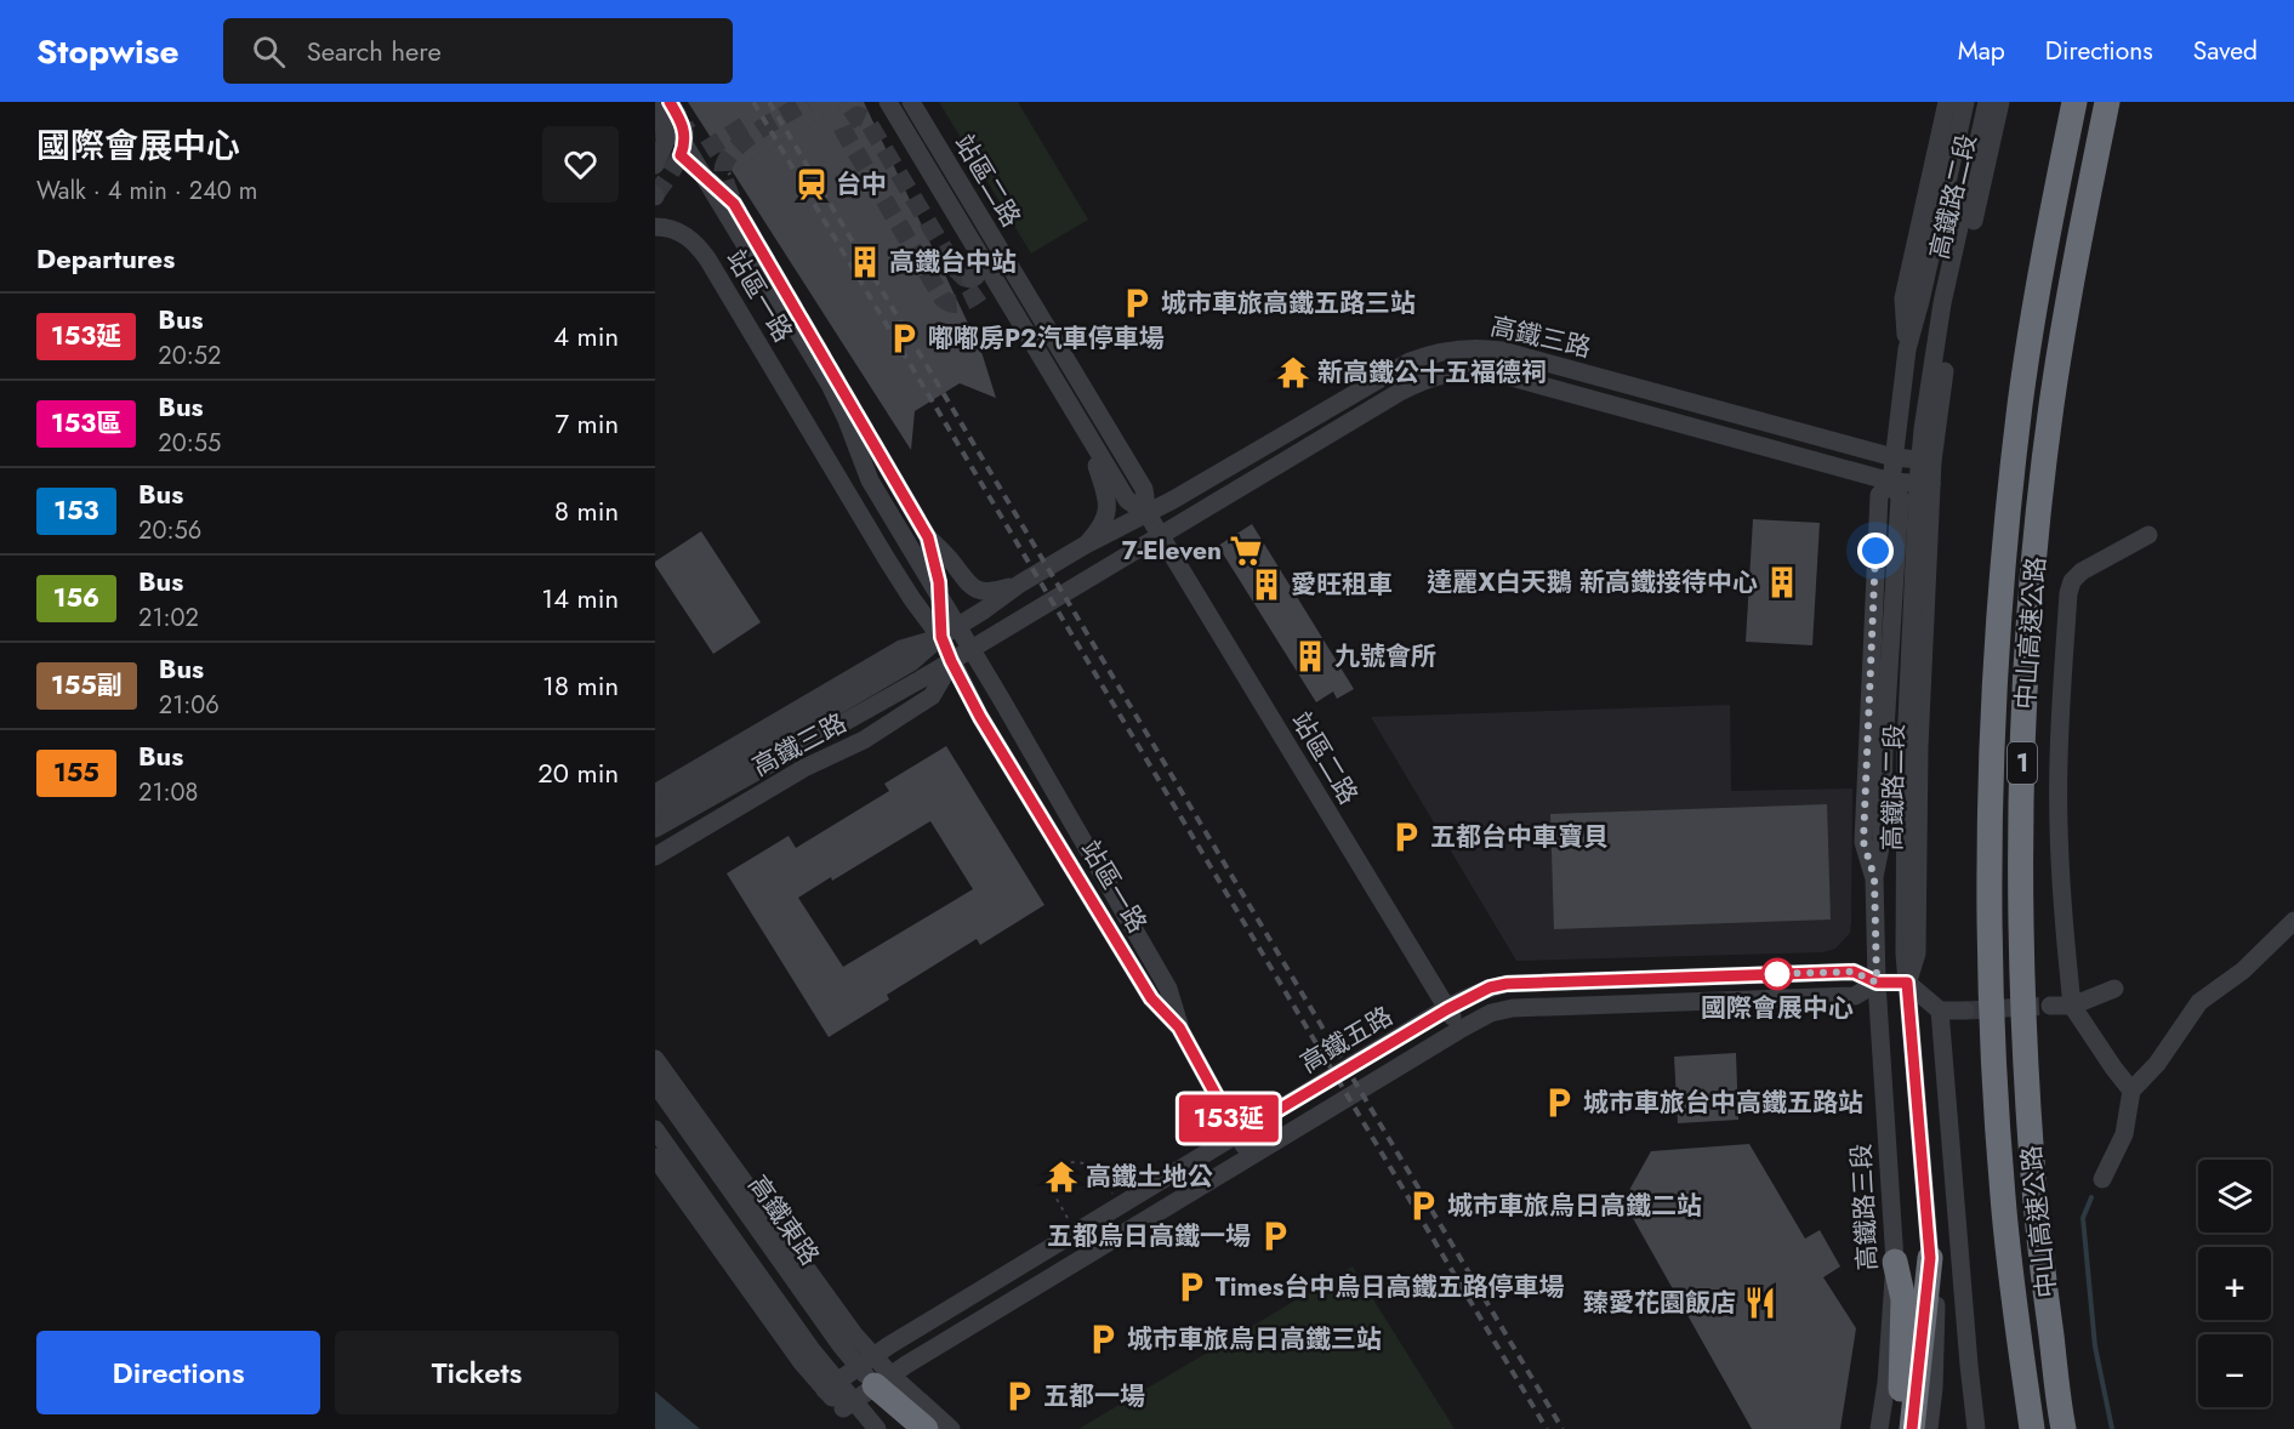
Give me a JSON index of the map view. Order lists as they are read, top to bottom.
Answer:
{
  "streets": {
    "highway": ["中山高速公路", "1"],
    "street": [
      "站區二路",
      "高鐵路二段",
      "站區一路",
      "高鐵三路",
      "高鐵五路",
      "高鐵路三段",
      "高鐵東路"
    ]
  },
  "crossings": [
    ["站區二路", "高鐵三路"],
    ["站區二路", "高鐵五路"],
    ["高鐵路二段", "高鐵三路"],
    ["高鐵路二段", "高鐵五路"],
    ["高鐵路二段", "高鐵路三段"],
    ["站區一路", "高鐵三路"],
    ["站區一路", "高鐵五路"],
    ["高鐵五路", "高鐵路三段"],
    ["高鐵五路", "高鐵東路"]
  ],
  "places": {
    "station": ["台中"],
    "building": [
      "高鐵台中站",
      "達麗X白天鵝 新高鐵接待中心",
      "愛旺租車",
      "九號會所"
    ],
    "parking": [
      "城市車旅高鐵五路三站",
      "嘟嘟房P2汽車停車場",
      "五都台中車寶貝",
      "城市車旅台中高鐵五路站",
      "城市車旅烏日高鐵二站",
      "五都烏日高鐵一場",
      "Times台中烏日高鐵五路停車場",
      "城市車旅烏日高鐵三站",
      "五都一場"
    ],
    "temple": ["新高鐵公十五福德祠", "高鐵土地公"],
    "supermarket": ["7-Eleven"],
    "other": ["國際會展中心"],
    "restaurant": ["臻愛花園飯店"]
  },
  "lines": ["bus line 153延"],
  "page": {
    "header": "Stopwise",
    "search": "Search here",
    "nav": ["Map", "Directions", "Saved"],
    "heading": [
      ["國際會展中心", "Walk · 4 min · 240 m"],
      "Departures"
    ],
    "on_map": "153延",
    "list": [
      {
        "mark": "153延",
        "name": "Bus",
        "note": "20:52",
        "value": "4 min"
      },
      {
        "mark": "153區",
        "name": "Bus",
        "note": "20:55",
        "value": "7 min"
      },
      {
        "mark": "153",
        "name": "Bus",
        "note": "20:56",
        "value": "8 min"
      },
      {
        "mark": "156",
        "name": "Bus",
        "note": "21:02",
        "value": "14 min"
      },
      {
        "mark": "155副",
        "name": "Bus",
        "note": "21:06",
        "value": "18 min"
      },
      {
        "mark": "155",
        "name": "Bus",
        "note": "21:08",
        "value": "20 min"
      }
    ],
    "map_buttons": ["+", "−"],
    "buttons": ["Directions", "Tickets"]
  }
}
